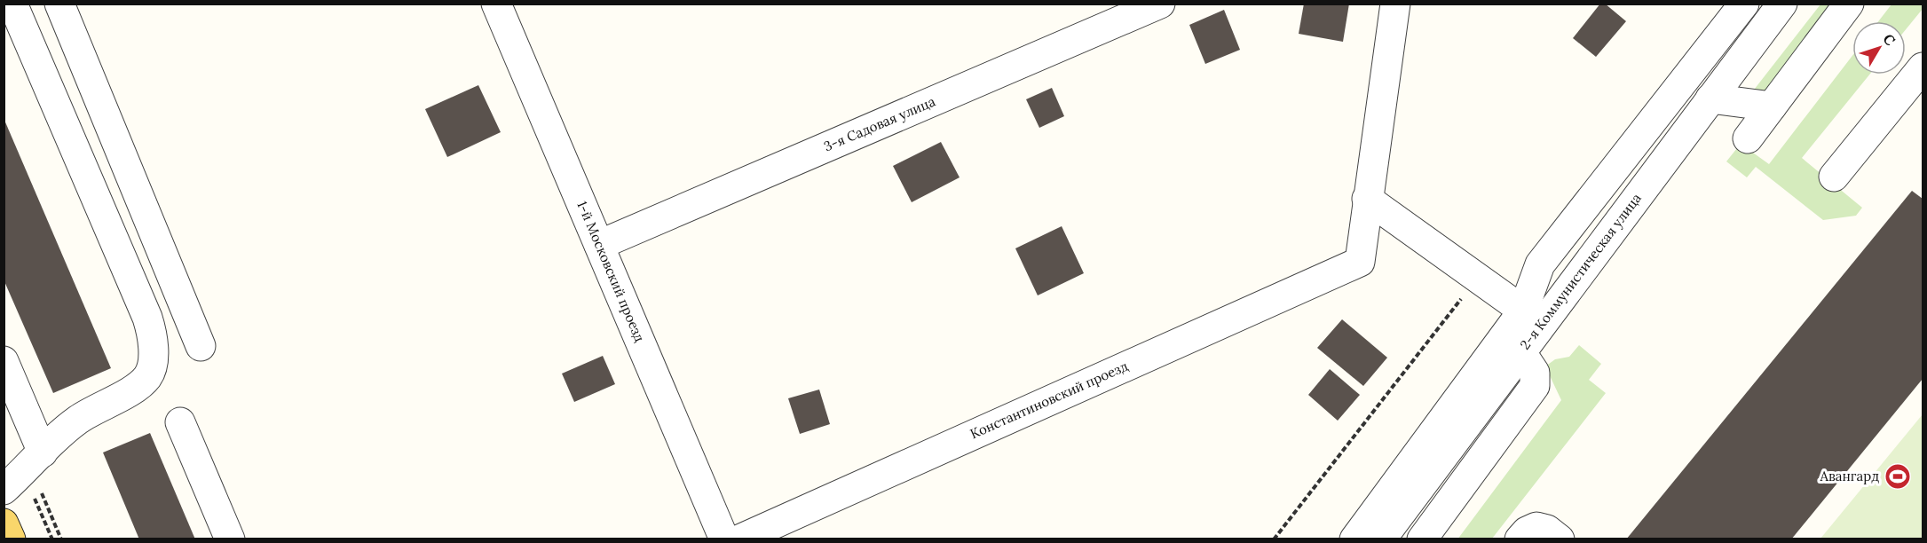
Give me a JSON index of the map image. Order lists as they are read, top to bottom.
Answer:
{
  "streets": {
    "street": [
      "3-я Садовая улица",
      "1-й Московский проезд",
      "2-я Коммунистическая улица",
      "Константиновский проезд"
    ]
  },
  "crossings": [
    ["3-я Садовая улица", "1-й Московский проезд"]
  ],
  "places": {
    "sports": ["Авангард"]
  },
  "north": "top right"
}
